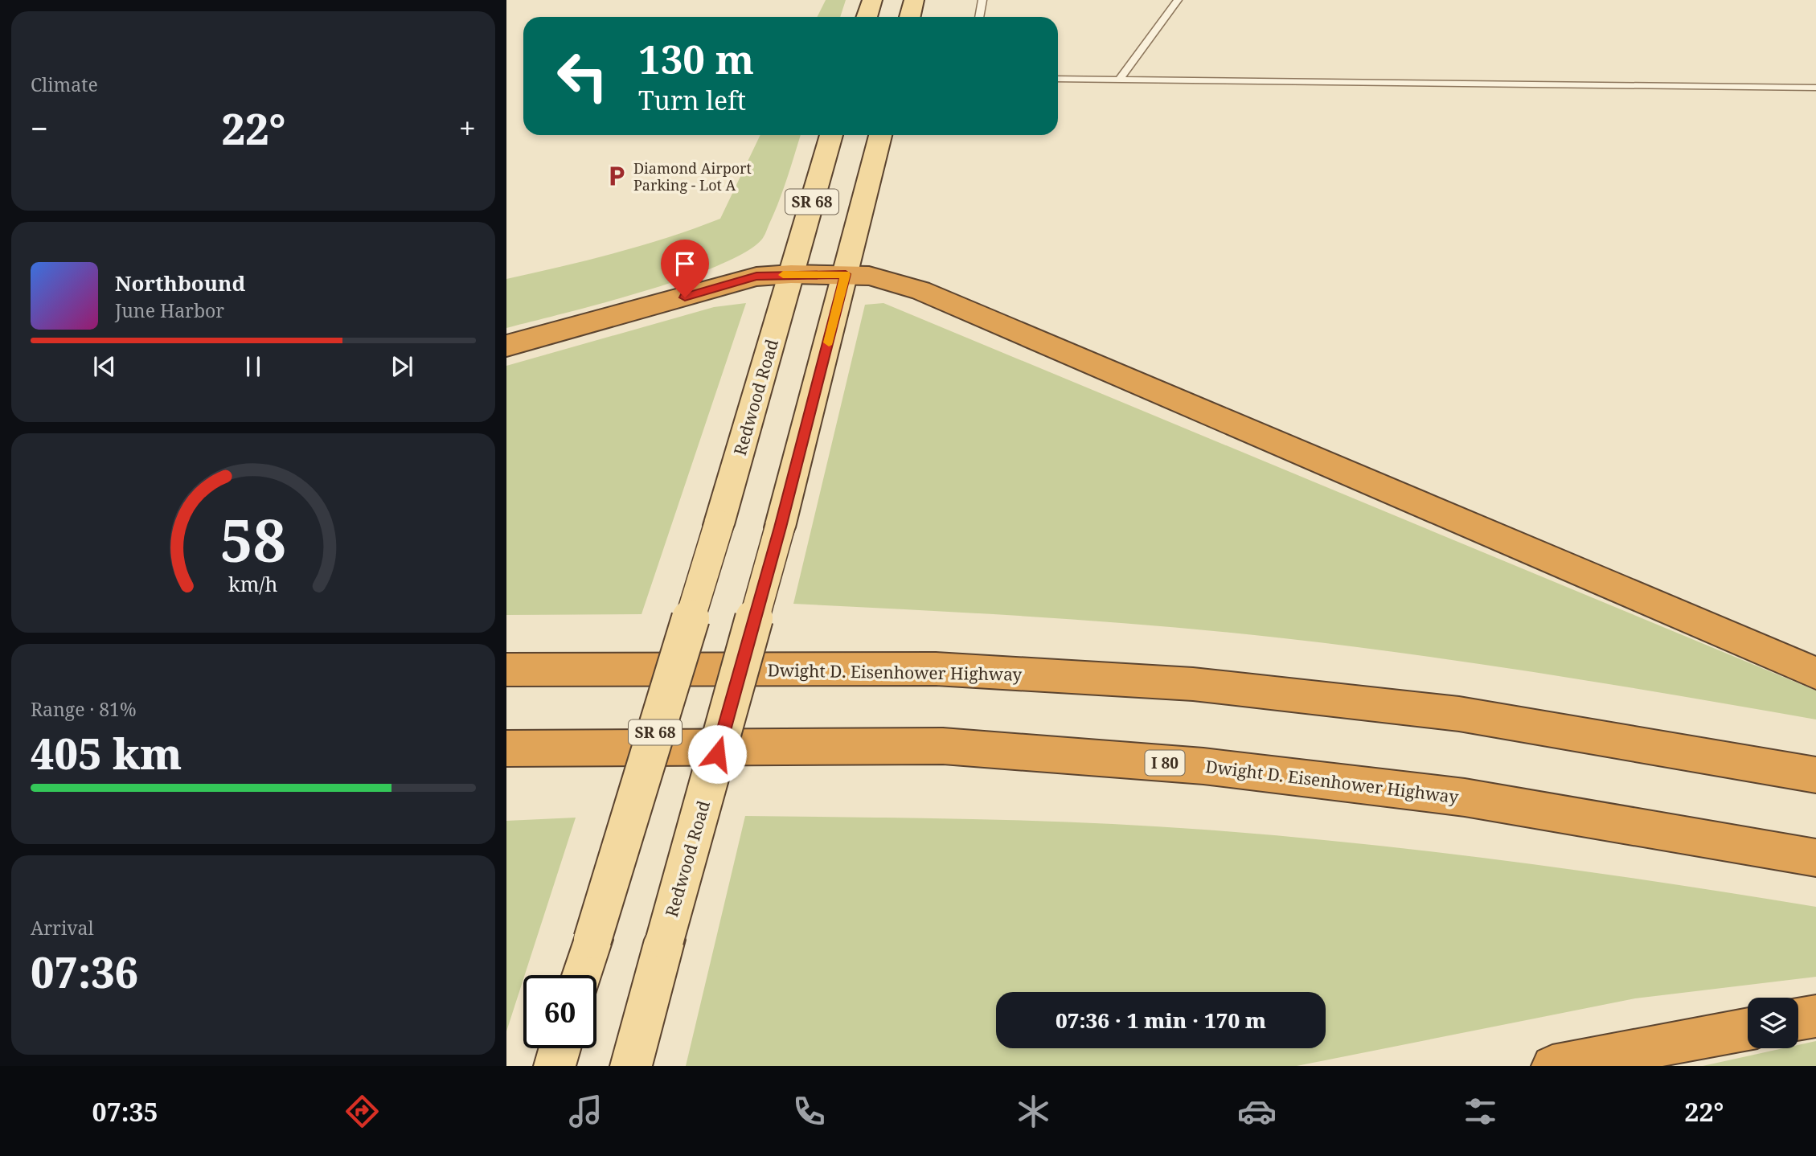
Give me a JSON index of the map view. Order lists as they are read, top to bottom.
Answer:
{
  "streets": {
    "highway": ["Dwight D. Eisenhower Highway", "I 80"],
    "main road": ["SR 68", "Redwood Road"]
  },
  "places": {
    "parking": ["Diamond Airport Parking - Lot A"]
  },
  "page": {
    "tile": [
      "Climate",
      ["Range · 81%", "405 km"],
      ["Arrival", "07:36"]
    ],
    "turn": ["130 m", "Turn left"],
    "heat": ["−", "22°", "+"],
    "song": ["Northbound", "June Harbor"],
    "limit": "60",
    "trip": "07:36 · 1 min · 170 m",
    "tabs": ["07:35", "22°"],
    "gauge": ["58", "km/h"]
  }
}
